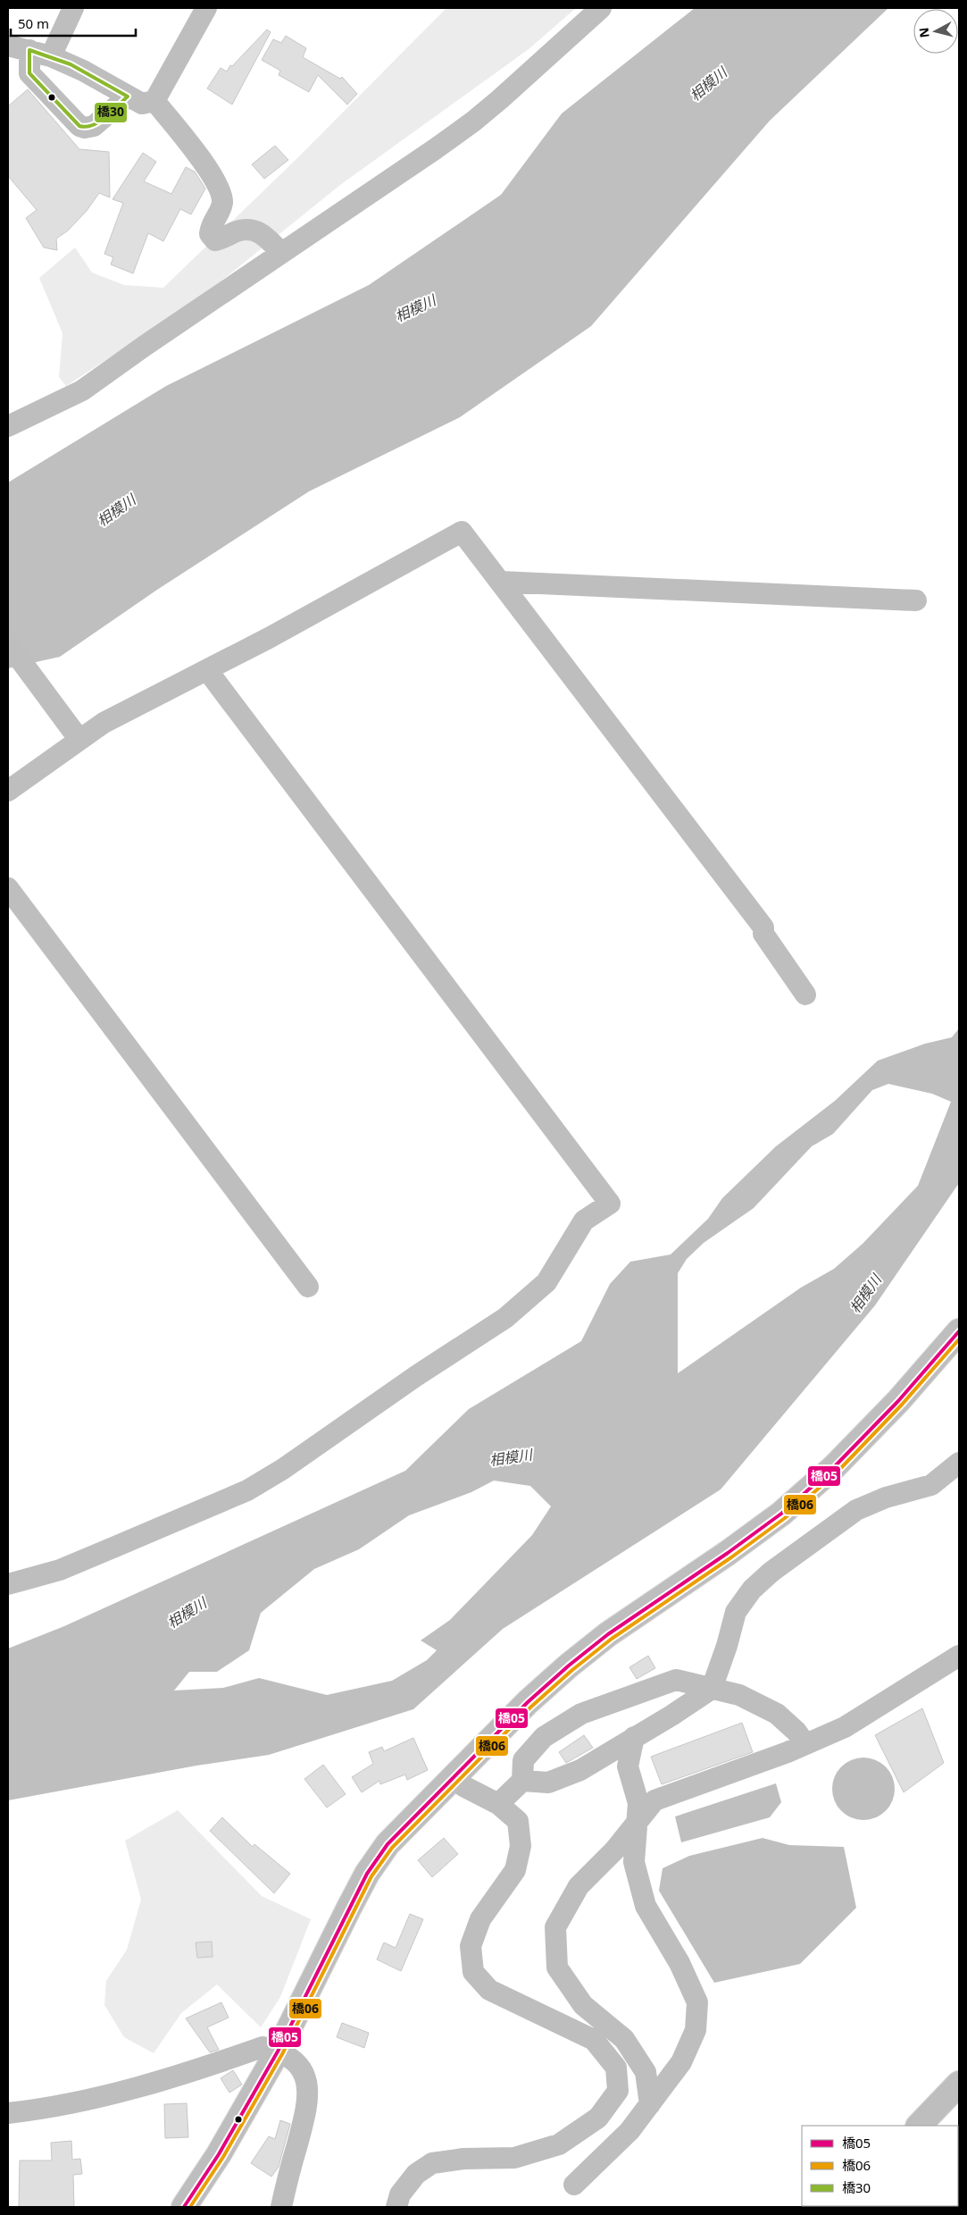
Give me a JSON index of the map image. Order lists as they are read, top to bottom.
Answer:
{
  "water": ["相模川"],
  "lines": ["transit line 橋30", "transit line 橋05", "transit line 橋06"],
  "legend": ["橋05", "橋06", "橋30"],
  "scale_bar": "50 m",
  "north": "left"
}
